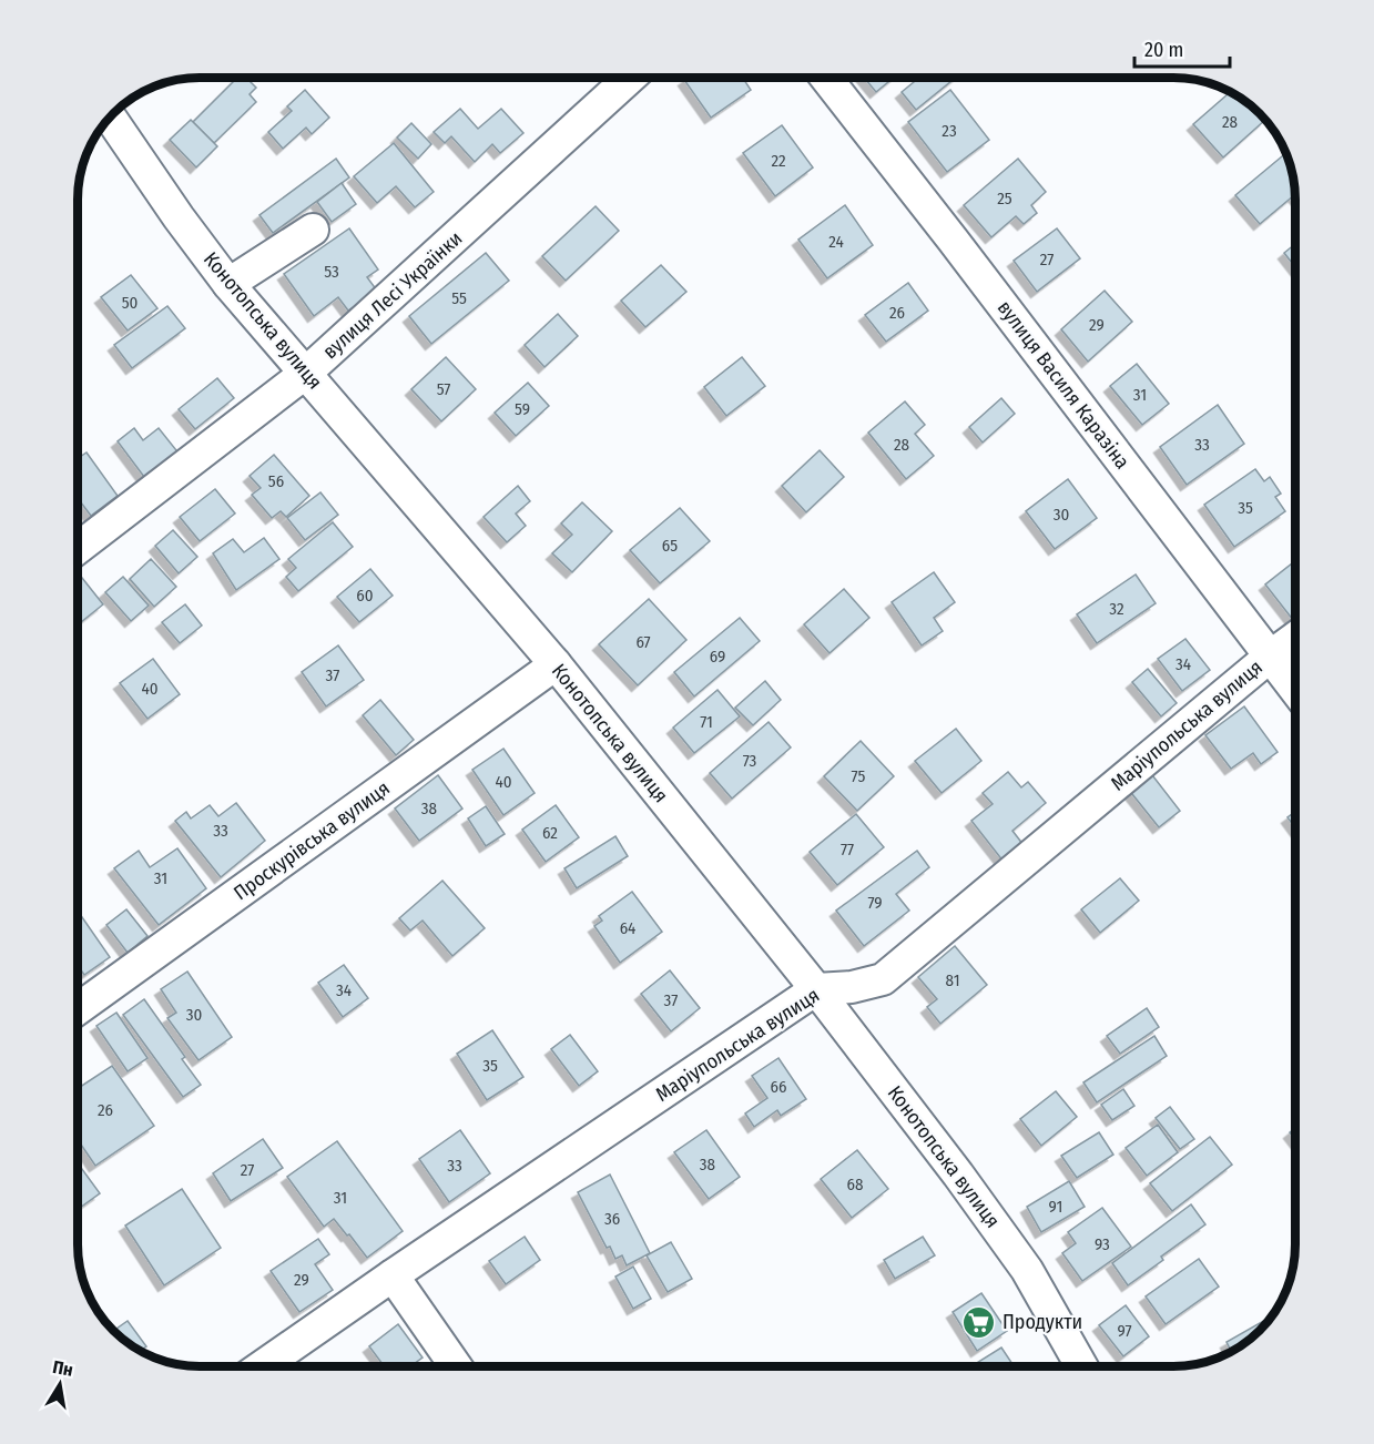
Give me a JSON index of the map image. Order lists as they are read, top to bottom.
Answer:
{
  "streets": {
    "street": [
      "вулиця Лесі Українки",
      "Конотопська вулиця",
      "вулиця Василя Каразіна",
      "Маріупольська вулиця",
      "Проскурівська вулиця"
    ]
  },
  "crossings": [
    ["вулиця Лесі Українки", "Конотопська вулиця"],
    ["Конотопська вулиця", "Маріупольська вулиця"],
    ["Конотопська вулиця", "Проскурівська вулиця"],
    ["вулиця Василя Каразіна", "Маріупольська вулиця"]
  ],
  "places": {
    "supermarket": ["Продукти"]
  },
  "house_numbers": [
    "28",
    "23",
    "22",
    "25",
    "24",
    "27",
    "53",
    "55",
    "50",
    "26",
    "29",
    "57",
    "31",
    "59",
    "28",
    "33",
    "56",
    "35",
    "30",
    "65",
    "60",
    "32",
    "67",
    "69",
    "34",
    "37",
    "40",
    "71",
    "73",
    "75",
    "40",
    "38",
    "33",
    "62",
    "77",
    "31",
    "79",
    "64",
    "81",
    "34",
    "37",
    "30",
    "35",
    "66",
    "26",
    "38",
    "33",
    "27",
    "68",
    "31",
    "91",
    "36",
    "93",
    "29",
    "97"
  ],
  "scale_bar": "20 m",
  "north": "top"
}
